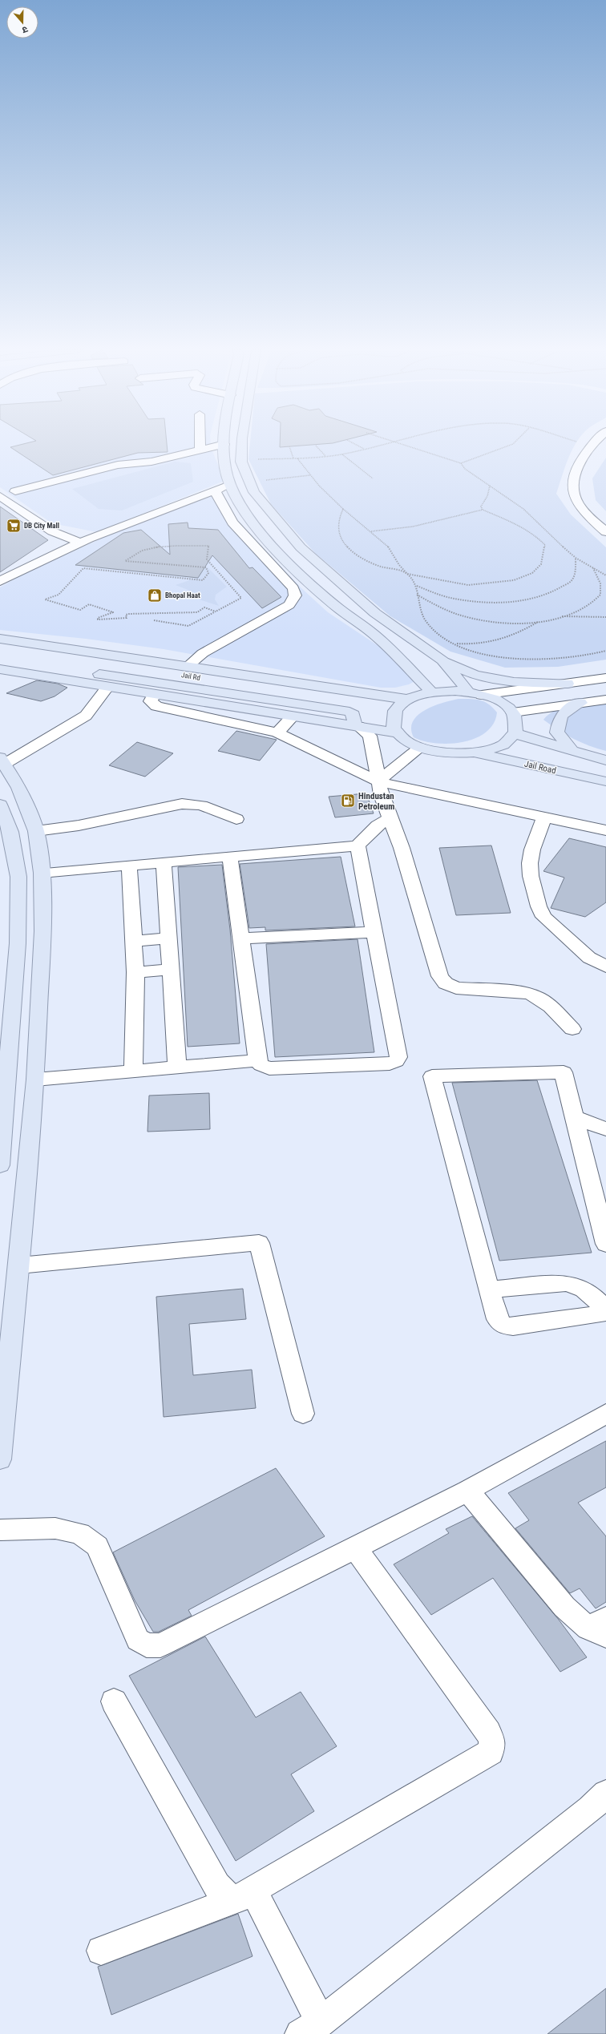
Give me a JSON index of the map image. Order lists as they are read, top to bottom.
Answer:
{
  "streets": {
    "main road": ["Jail Rd", "Jail Road"]
  },
  "places": {
    "supermarket": ["DB City Mall"],
    "shop": ["Bhopal Haat"],
    "fuel station": ["Hindustan Petroleum"]
  },
  "north": "bottom"
}
